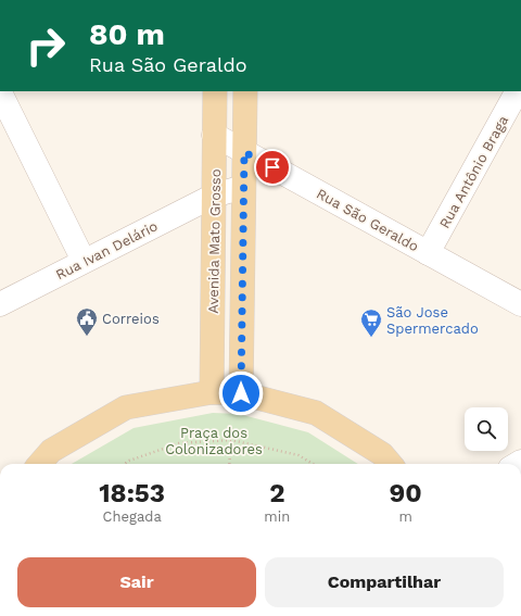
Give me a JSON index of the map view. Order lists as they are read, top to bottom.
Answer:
{
  "streets": {
    "main road": ["Avenida Mato Grosso"],
    "street": ["Rua Antônio Braga", "Rua São Geraldo", "Rua Ivan Delário"]
  },
  "crossings": [
    ["Rua Antônio Braga", "Rua São Geraldo"],
    ["Rua São Geraldo", "Avenida Mato Grosso"],
    ["Avenida Mato Grosso", "Rua Ivan Delário"]
  ],
  "parks": ["Praça dos Colonizadores"],
  "places": {
    "public building": ["Correios"],
    "supermarket": ["São Jose Spermercado"]
  },
  "page": {
    "turn": ["80 m", "Rua São Geraldo"],
    "eta": [
      "18:53",
      "Chegada",
      "2",
      "min",
      "90",
      "m"
    ],
    "buttons": ["Sair", "Compartilhar"]
  }
}
